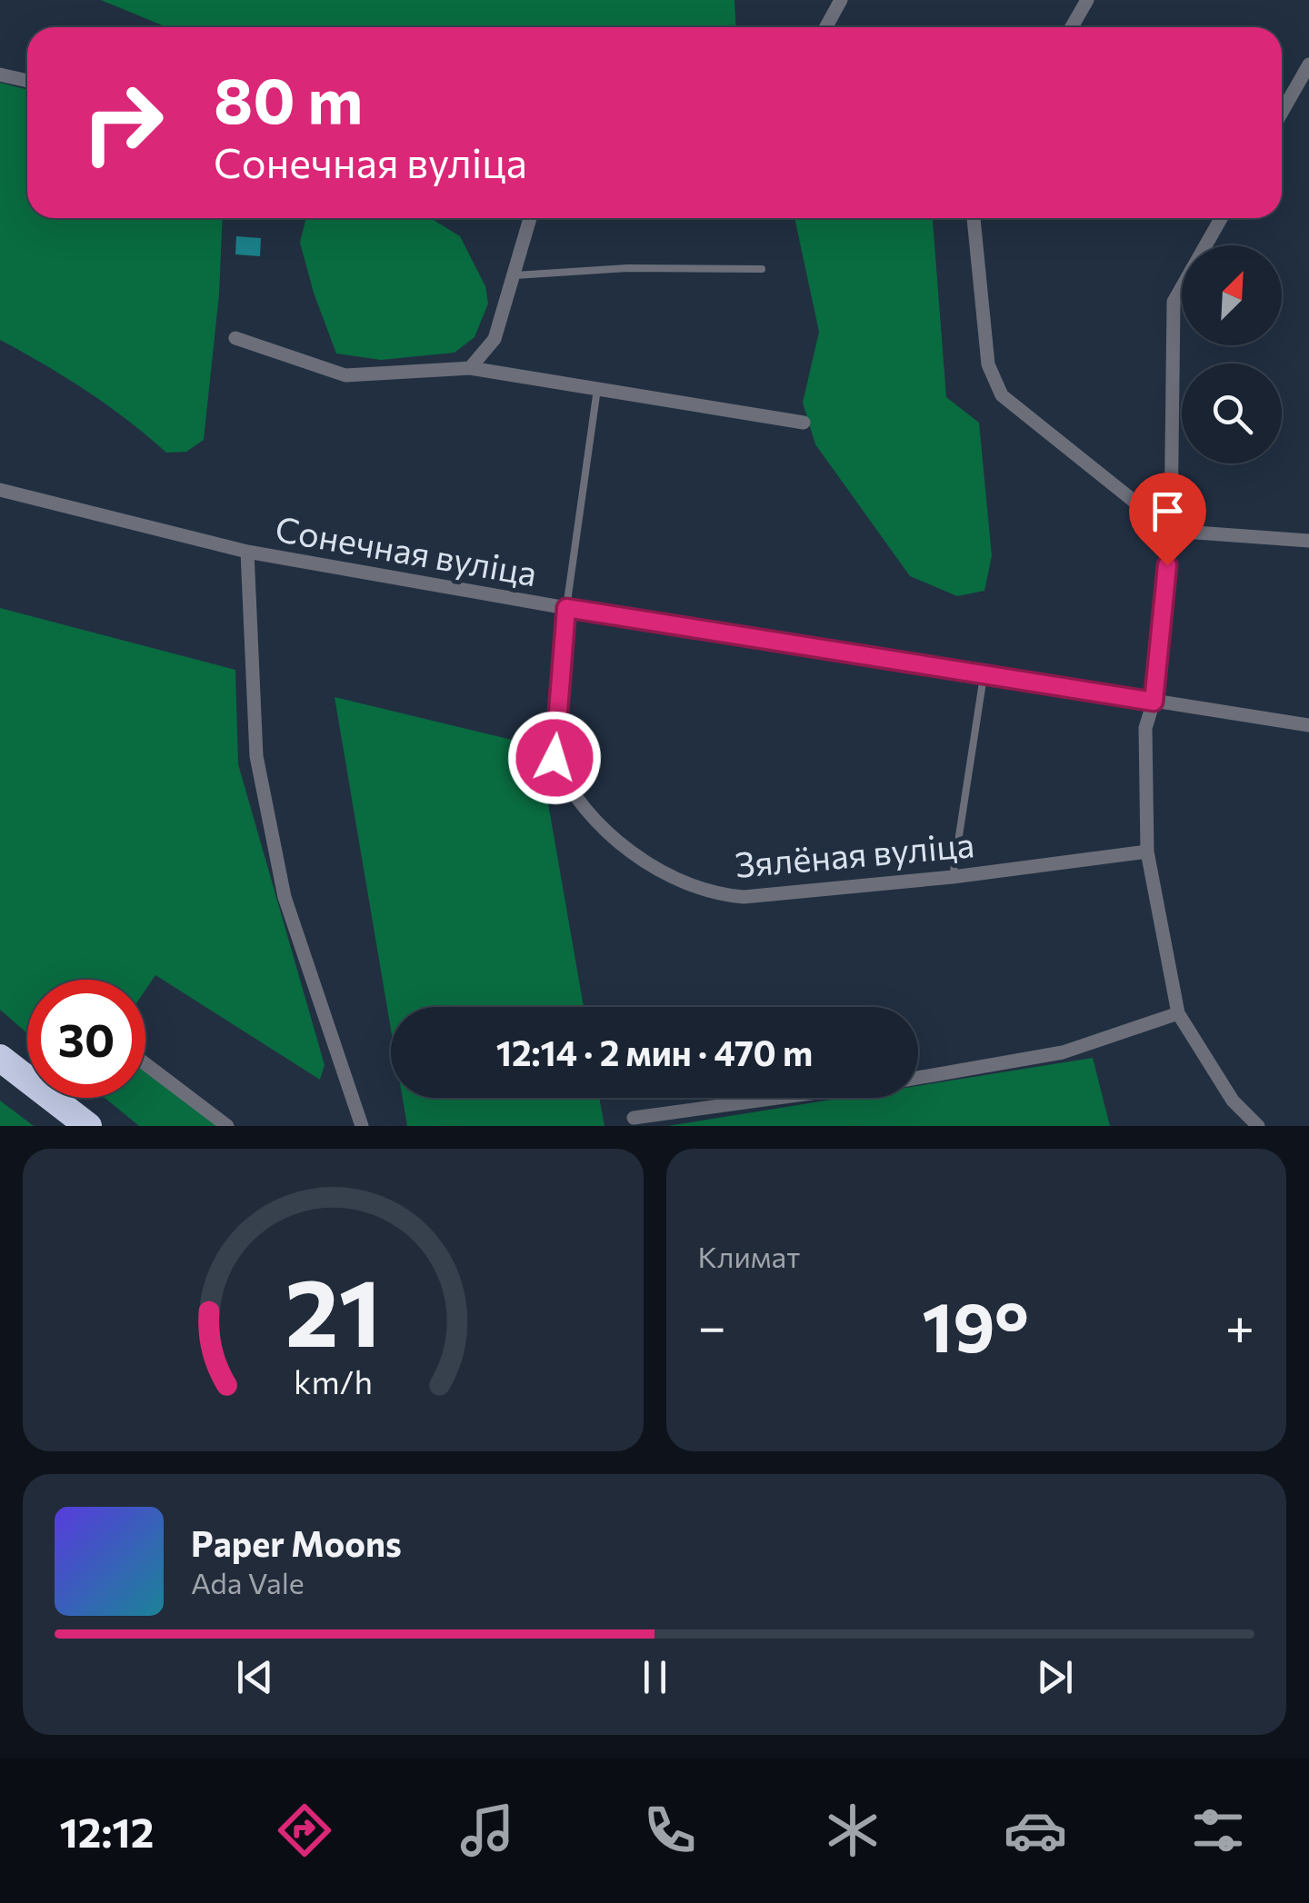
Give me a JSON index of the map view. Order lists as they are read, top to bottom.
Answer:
{
  "streets": {
    "street": ["Сонечная вуліца", "Зялёная вуліца"]
  },
  "crossings": [
    ["Сонечная вуліца", "Зялёная вуліца"]
  ],
  "north": "top right",
  "page": {
    "turn": ["80 m", "Сонечная вуліца"],
    "limit": "30",
    "trip": "12:14 · 2 мин · 470 m",
    "tile": "Климат",
    "heat": ["−", "19°", "+"],
    "song": ["Paper Moons", "Ada Vale"],
    "tabs": "12:12",
    "gauge": ["21", "km/h"]
  }
}
